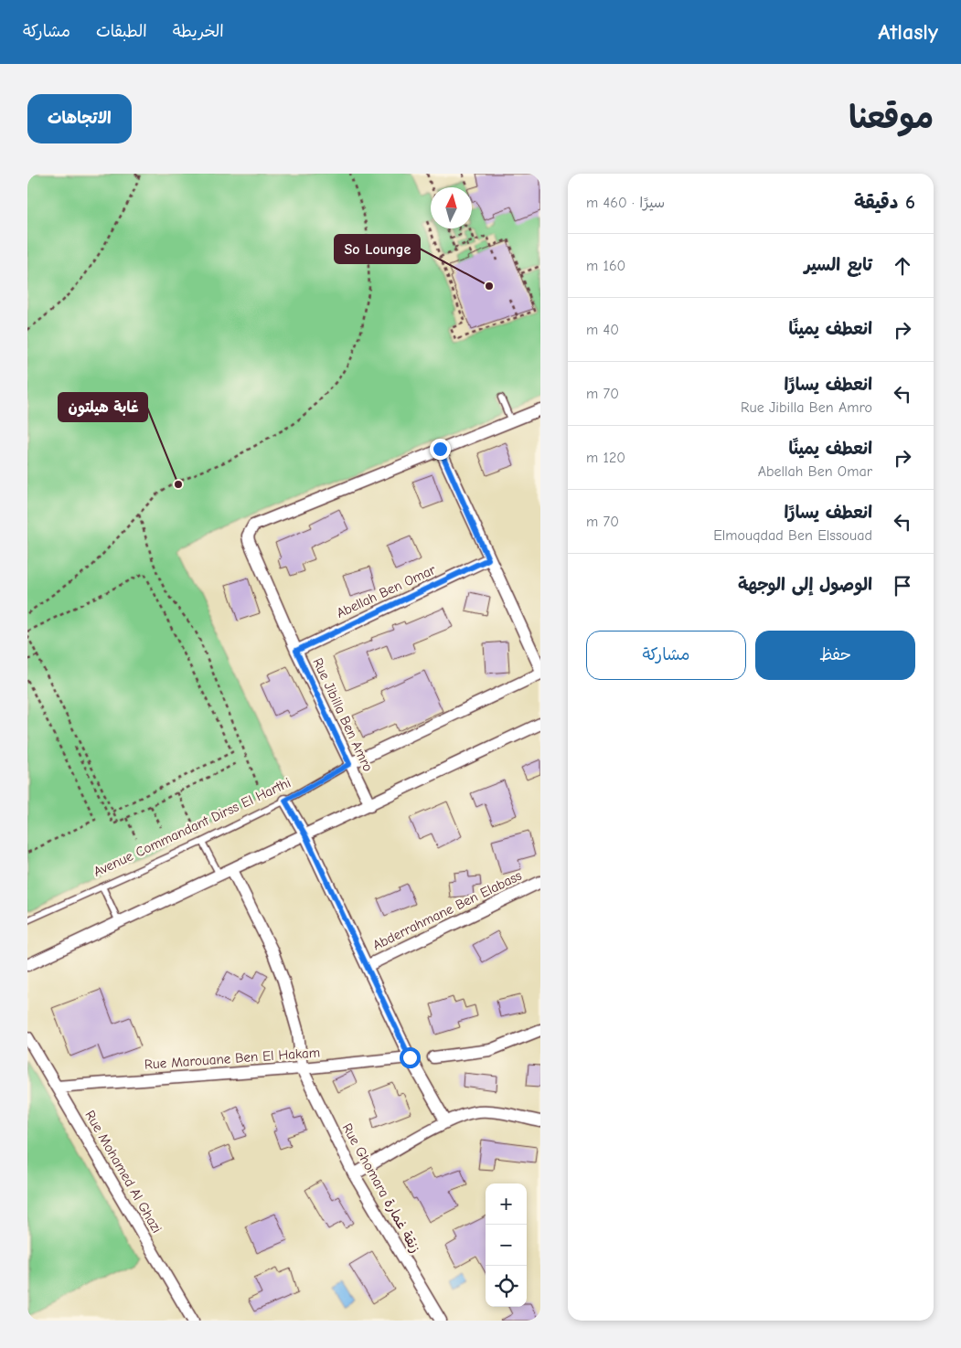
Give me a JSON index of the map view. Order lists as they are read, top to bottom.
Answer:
{
  "streets": {
    "street": [
      "Abellah Ben Omar",
      "Rue Jibilla Ben Amro",
      "Avenue Commandant Dirss El Harthi",
      "Abderrahmane Ben Elabass",
      "Rue Marouane Ben El Hakam",
      "Rue Mohamed Al Ghazi",
      "Rue Ghomara زنقة غمارة"
    ]
  },
  "crossings": [
    ["Abellah Ben Omar", "Rue Jibilla Ben Amro"],
    ["Rue Jibilla Ben Amro", "Avenue Commandant Dirss El Harthi"],
    ["Rue Marouane Ben El Hakam", "Rue Mohamed Al Ghazi"],
    ["Rue Marouane Ben El Hakam", "Rue Ghomara زنقة غمارة"]
  ],
  "places": ["So Lounge", "غابة هيلتون"],
  "north": "top",
  "page": {
    "header": "Atlasly",
    "nav": ["الخريطة", "الطبقات", "مشاركة"],
    "title": "موقعنا",
    "buttons": [
      "الاتجاهات",
      ["حفظ", "مشاركة"]
    ],
    "heading": ["6 دقيقة", "سيرًا · 460 m"],
    "list": [
      ["تابع السير", "160 m"],
      ["انعطف يمينًا", "40 m"],
      ["انعطف يسارًا", "Rue Jibilla Ben Amro", "70 m"],
      ["انعطف يمينًا", "Abellah Ben Omar", "120 m"],
      ["انعطف يسارًا", "Elmouqdad Ben Elssouad", "70 m"],
      "الوصول إلى الوجهة"
    ],
    "map_buttons": ["+", "−"]
  }
}
